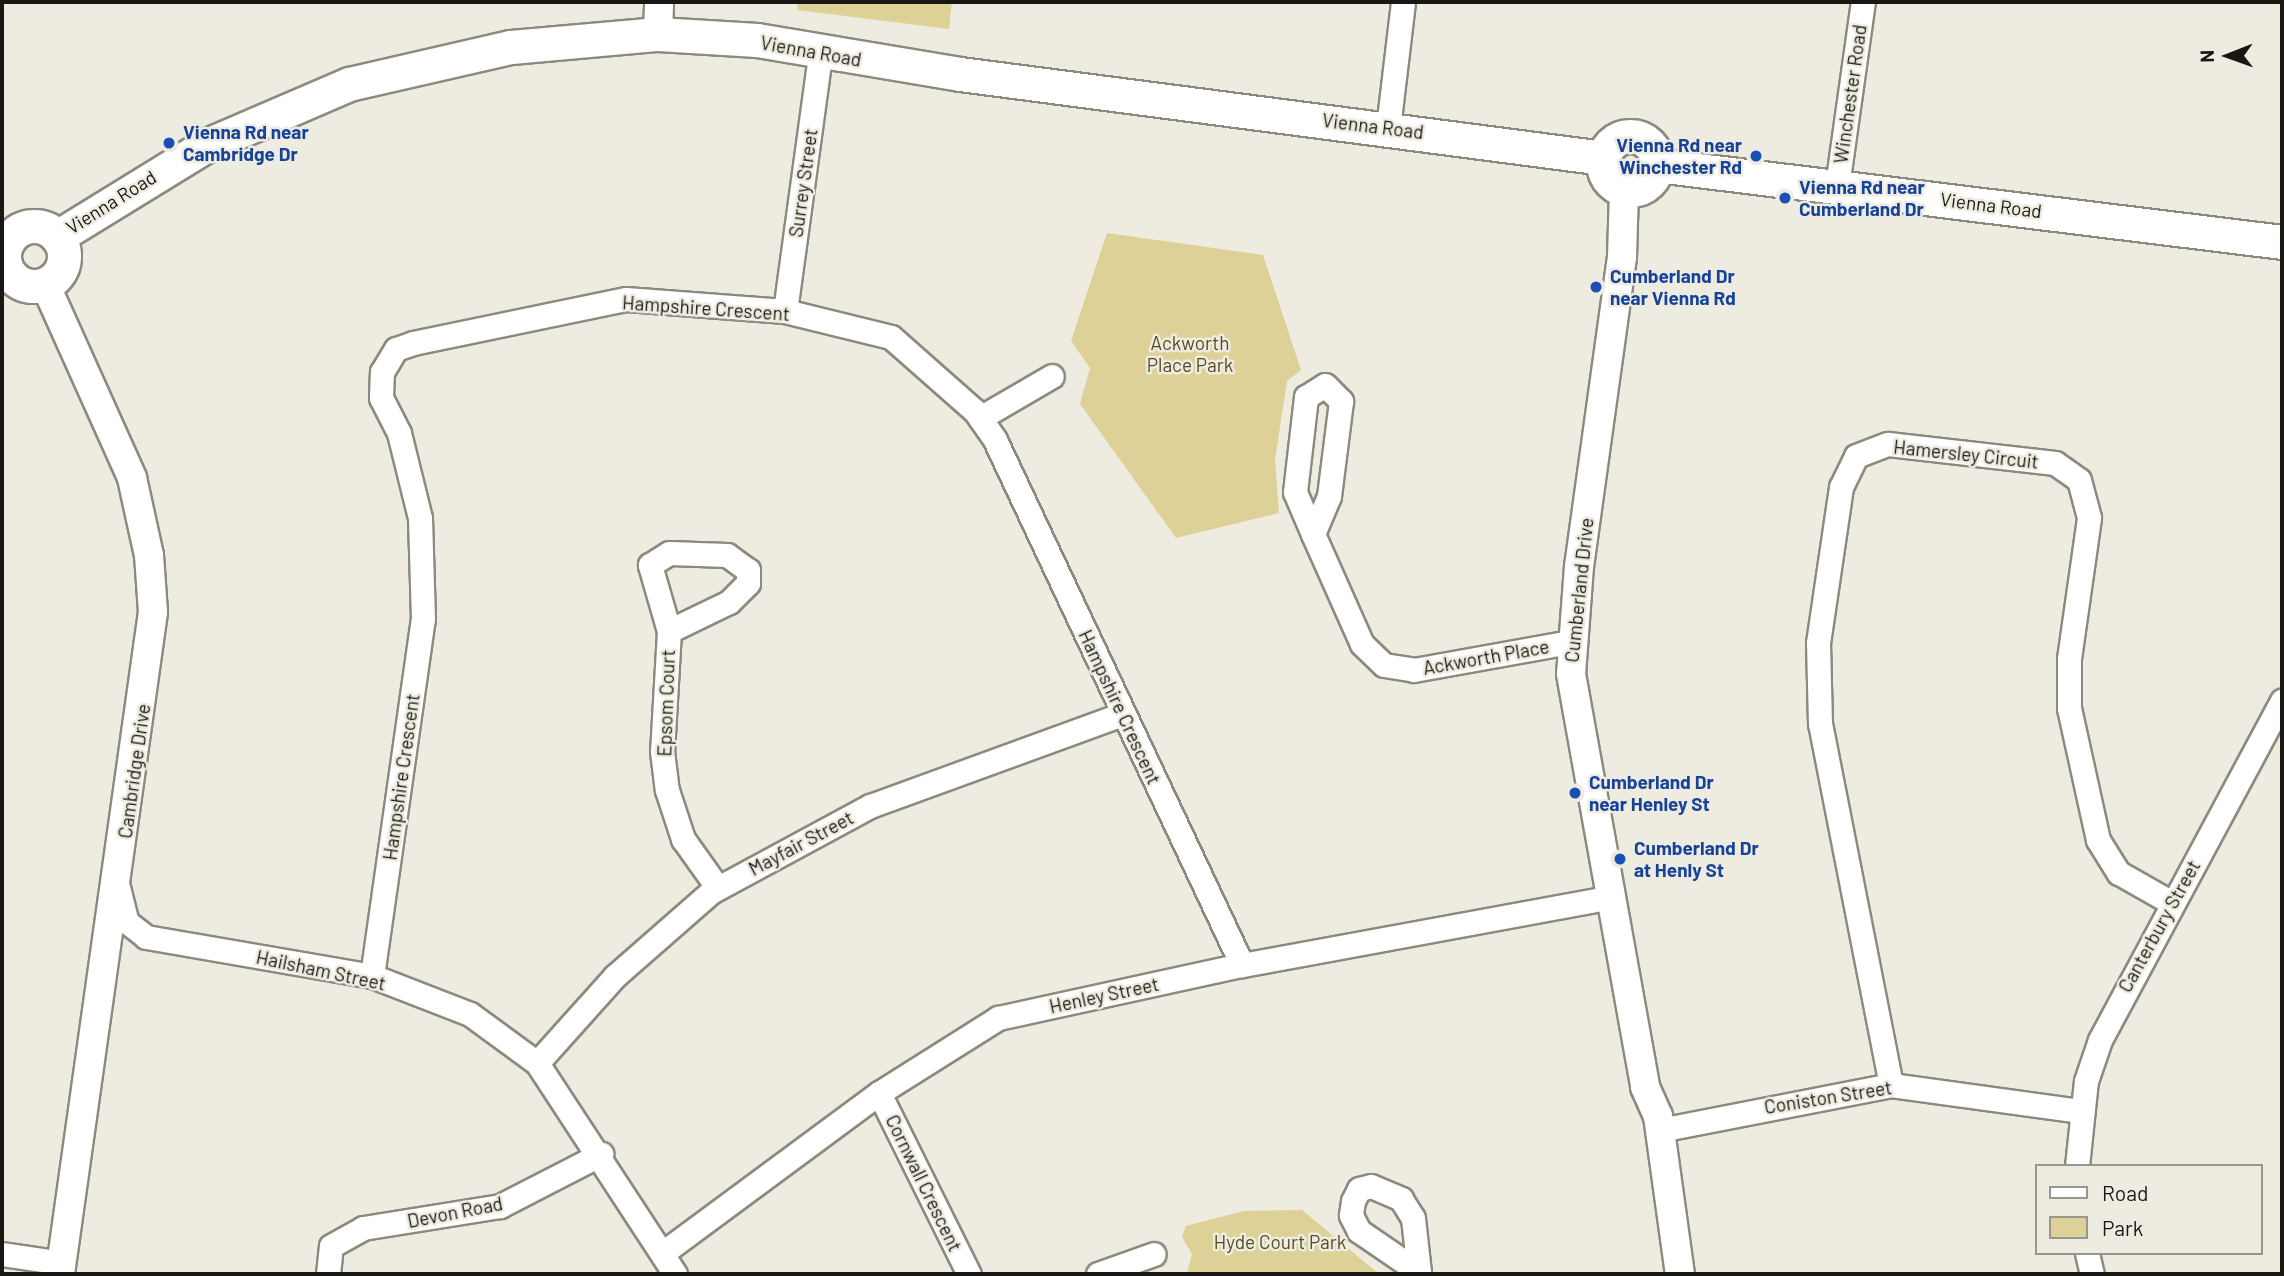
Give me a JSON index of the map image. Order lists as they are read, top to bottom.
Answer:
{
  "streets": {
    "main road": ["Vienna Road"],
    "street": [
      "Winchester Road",
      "Surrey Street",
      "Hampshire Crescent",
      "Hamersley Circuit",
      "Cumberland Drive",
      "Ackworth Place",
      "Epsom Court",
      "Cambridge Drive",
      "Mayfair Street",
      "Canterbury Street",
      "Hailsham Street",
      "Henley Street",
      "Coniston Street",
      "Cornwall Crescent",
      "Devon Road"
    ]
  },
  "crossings": [
    ["Vienna Road", "Winchester Road"],
    ["Vienna Road", "Surrey Street"],
    ["Vienna Road", "Cumberland Drive"],
    ["Vienna Road", "Cambridge Drive"],
    ["Surrey Street", "Hampshire Crescent"],
    ["Hampshire Crescent", "Mayfair Street"],
    ["Hampshire Crescent", "Hailsham Street"],
    ["Hampshire Crescent", "Henley Street"],
    ["Hamersley Circuit", "Canterbury Street"],
    ["Hamersley Circuit", "Coniston Street"],
    ["Cumberland Drive", "Ackworth Place"],
    ["Cumberland Drive", "Henley Street"],
    ["Cumberland Drive", "Coniston Street"],
    ["Epsom Court", "Mayfair Street"],
    ["Cambridge Drive", "Hailsham Street"],
    ["Mayfair Street", "Hailsham Street"],
    ["Canterbury Street", "Coniston Street"],
    ["Hailsham Street", "Henley Street"],
    ["Hailsham Street", "Devon Road"],
    ["Henley Street", "Cornwall Crescent"]
  ],
  "parks": ["Ackworth Place Park", "Hyde Court Park"],
  "places": [
    "Vienna Rd near Cambridge Dr",
    "Vienna Rd near Winchester Rd",
    "Vienna Rd near Cumberland Dr",
    "Cumberland Dr near Vienna Rd",
    "Cumberland Dr near Henley St",
    "Cumberland Dr at Henly St"
  ],
  "legend": ["Road", "Park"],
  "north": "left"
}
